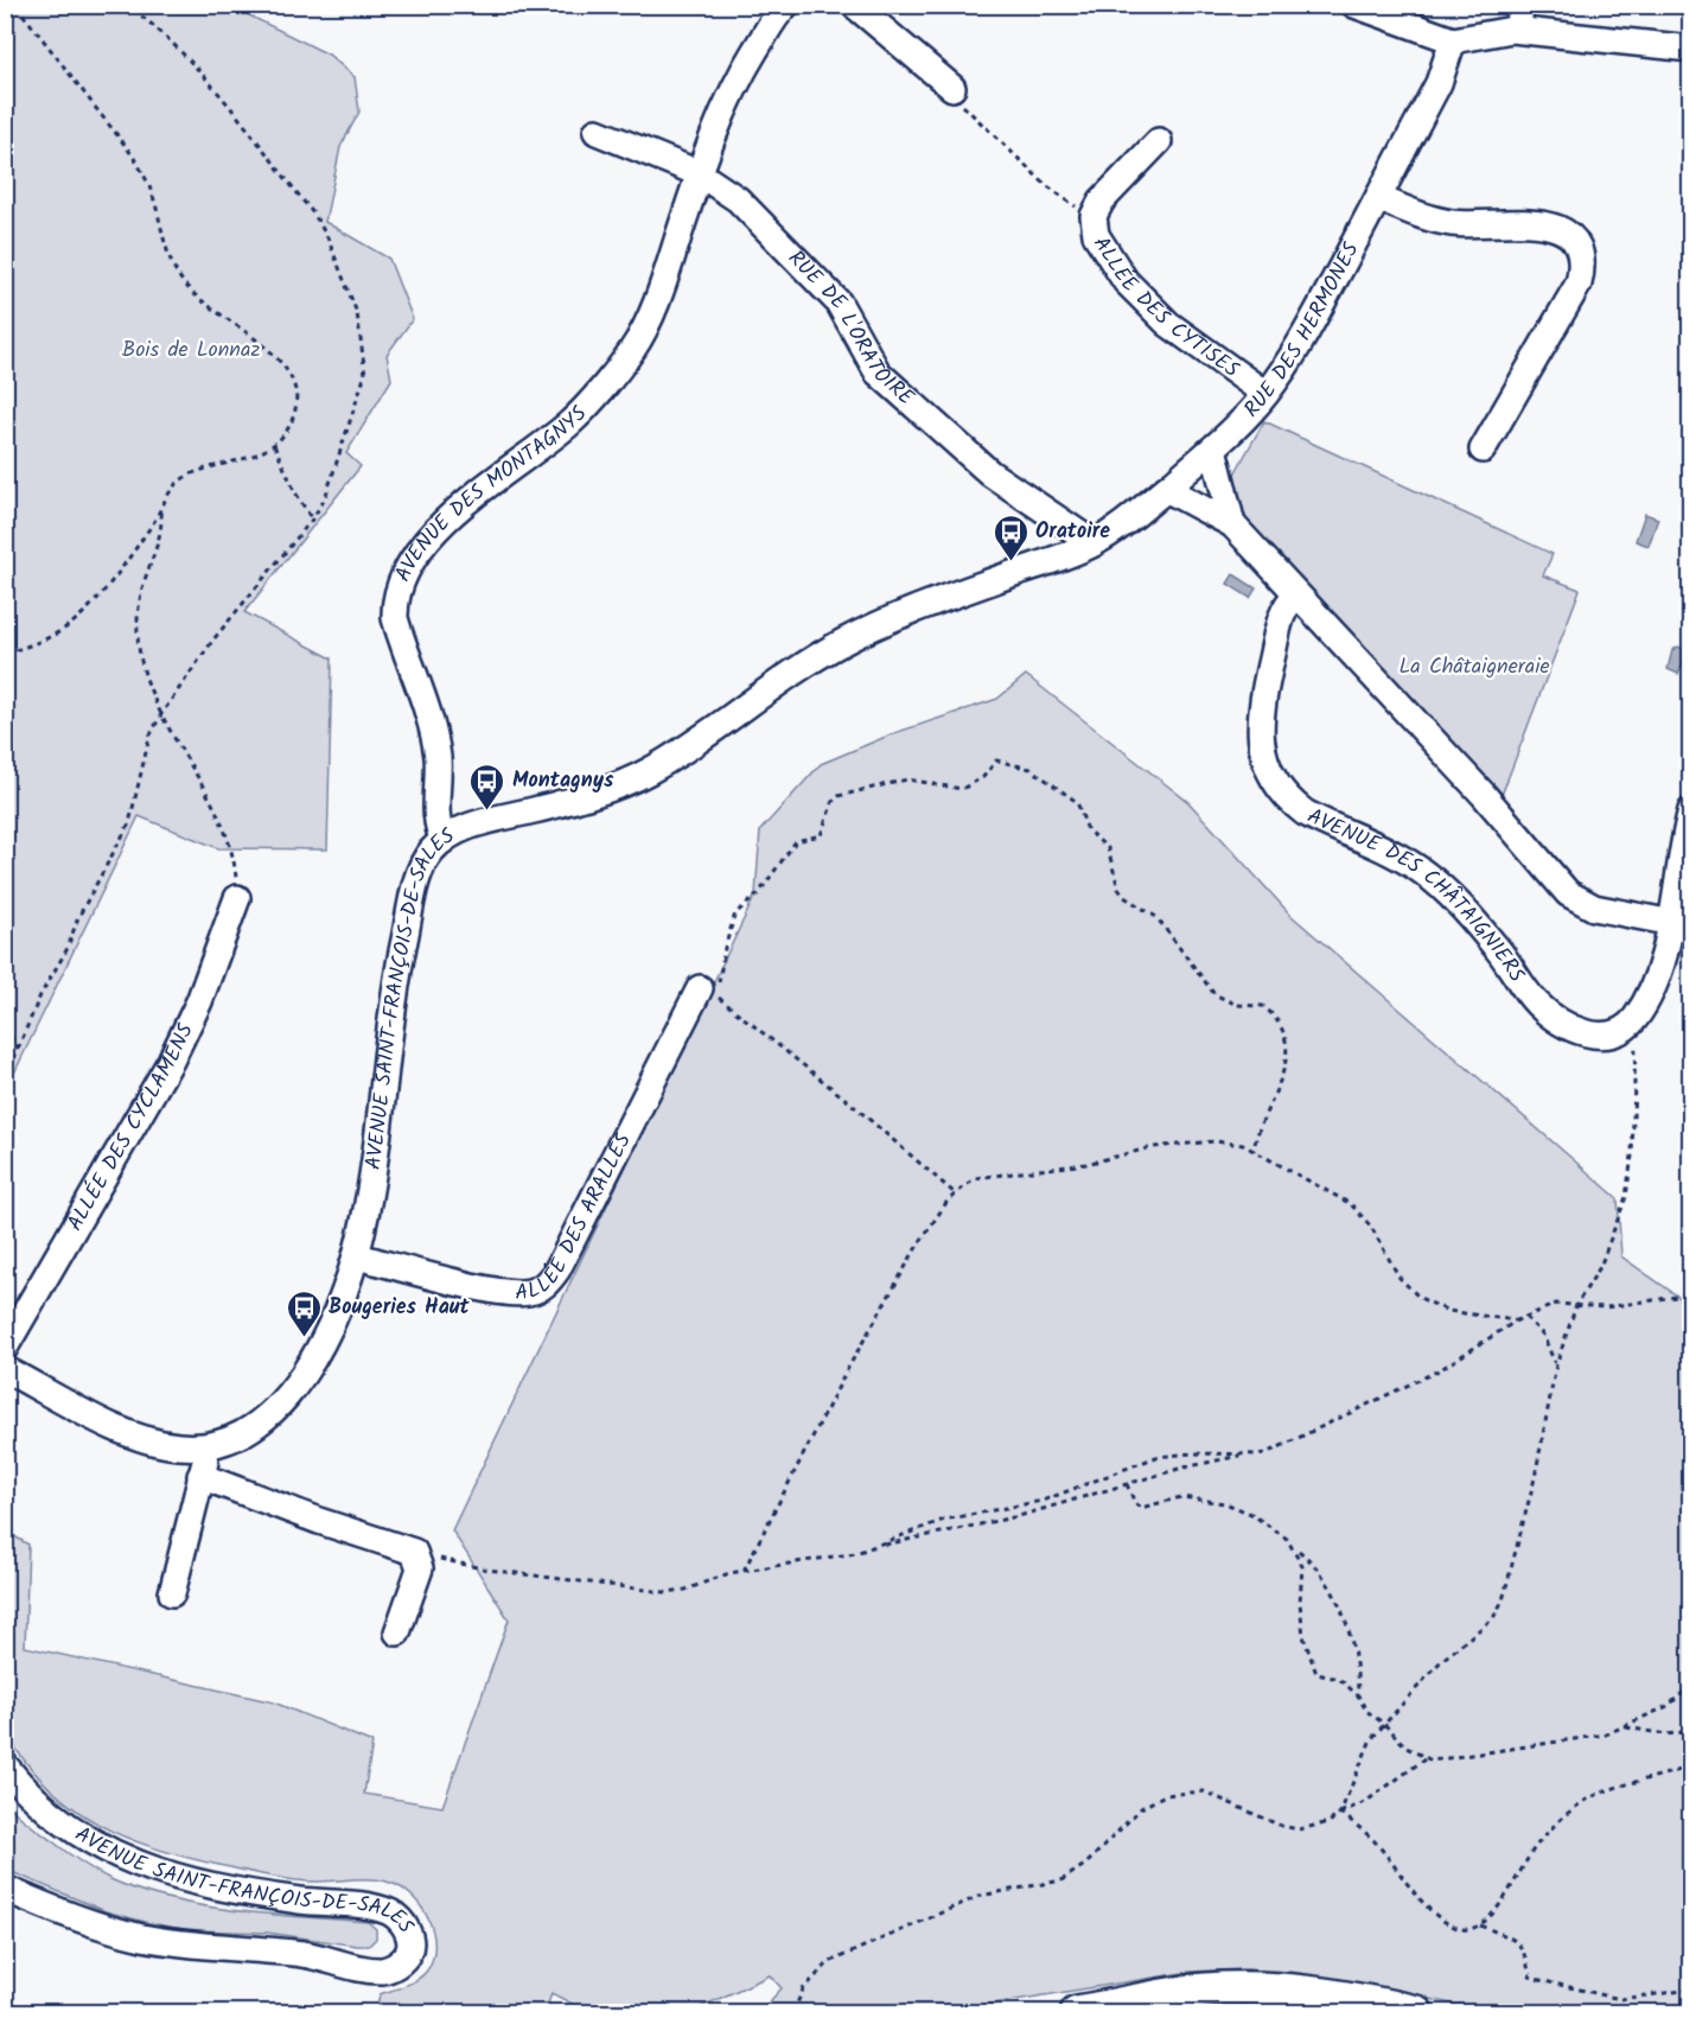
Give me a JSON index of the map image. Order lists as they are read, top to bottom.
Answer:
{
  "streets": {
    "street": [
      "ALLÉE DES CYTISES",
      "RUE DE L'ORATOIRE",
      "RUE DES HERMONES",
      "AVENUE DES MONTAGNYS",
      "AVENUE DES CHÂTAIGNIERS",
      "AVENUE SAINT-FRANÇOIS-DE-SALES",
      "ALLÉE DES CYCLAMENS",
      "ALLÉE DES ARALLES"
    ]
  },
  "crossings": [
    ["ALLÉE DES CYTISES", "RUE DES HERMONES"],
    ["RUE DE L'ORATOIRE", "AVENUE DES MONTAGNYS"],
    ["RUE DE L'ORATOIRE", "AVENUE SAINT-FRANÇOIS-DE-SALES"],
    ["RUE DES HERMONES", "AVENUE SAINT-FRANÇOIS-DE-SALES"],
    ["AVENUE DES MONTAGNYS", "AVENUE SAINT-FRANÇOIS-DE-SALES"],
    ["AVENUE SAINT-FRANÇOIS-DE-SALES", "ALLÉE DES ARALLES"]
  ],
  "parks": ["Bois de Lonnaz", "La Châtaigneraie"],
  "places": {
    "bus stop": ["Oratoire", "Montagnys", "Bougeries Haut"]
  }
}
